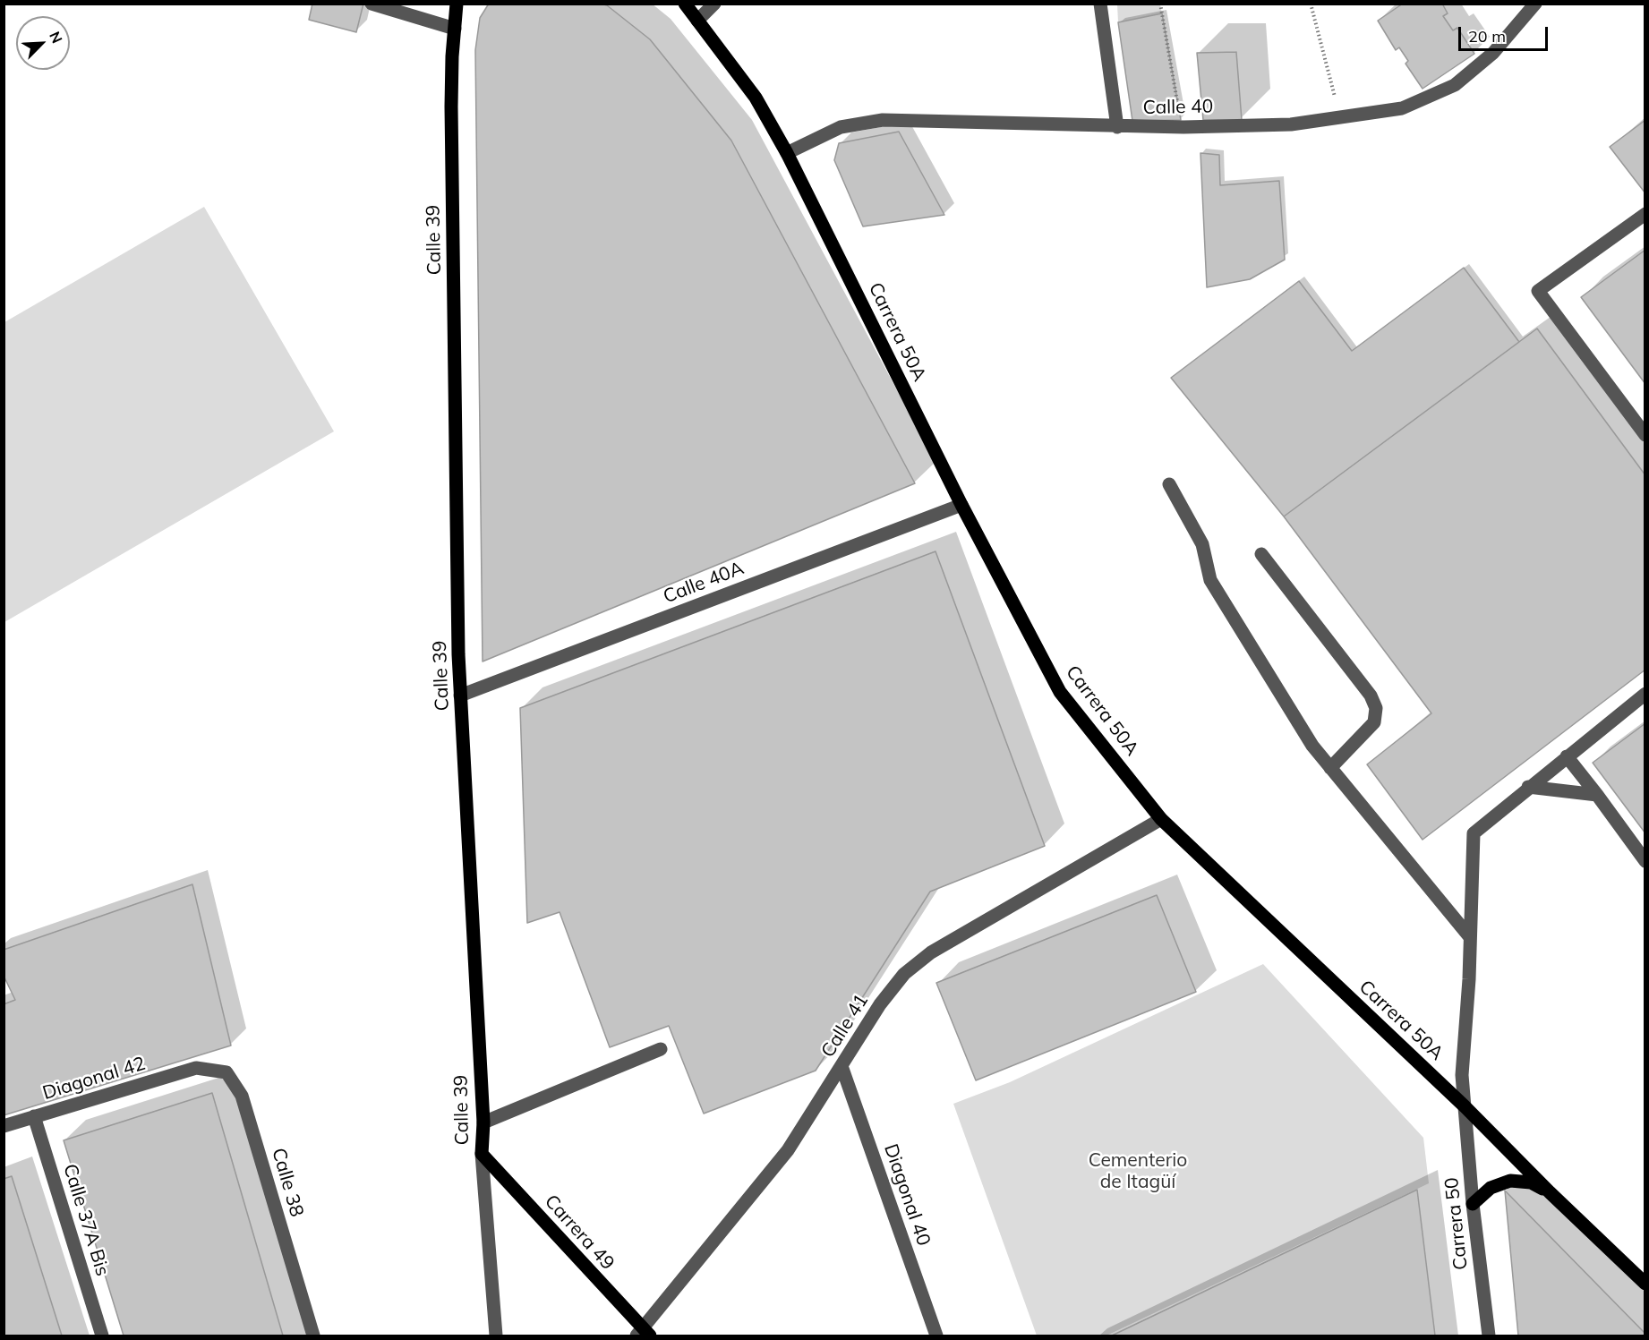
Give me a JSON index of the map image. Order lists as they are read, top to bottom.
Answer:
{
  "streets": {
    "main road": ["Calle 39", "Carrera 50A", "Carrera 49"],
    "street": [
      "Calle 40",
      "Calle 40A",
      "Calle 41",
      "Diagonal 42",
      "Calle 38",
      "Diagonal 40",
      "Calle 37A Bis",
      "Carrera 50"
    ]
  },
  "crossings": [
    ["Calle 40", "Carrera 50A"],
    ["Calle 39", "Calle 40A"],
    ["Calle 39", "Carrera 49"],
    ["Carrera 50A", "Calle 40A"],
    ["Carrera 50A", "Calle 41"],
    ["Carrera 50A", "Carrera 50"],
    ["Calle 41", "Diagonal 40"],
    ["Calle 41", "Carrera 49"],
    ["Diagonal 42", "Calle 38"],
    ["Diagonal 42", "Calle 37A Bis"]
  ],
  "parks": ["Cementerio de Itagüí"],
  "scale_bar": "20 m",
  "north": "top right"
}
